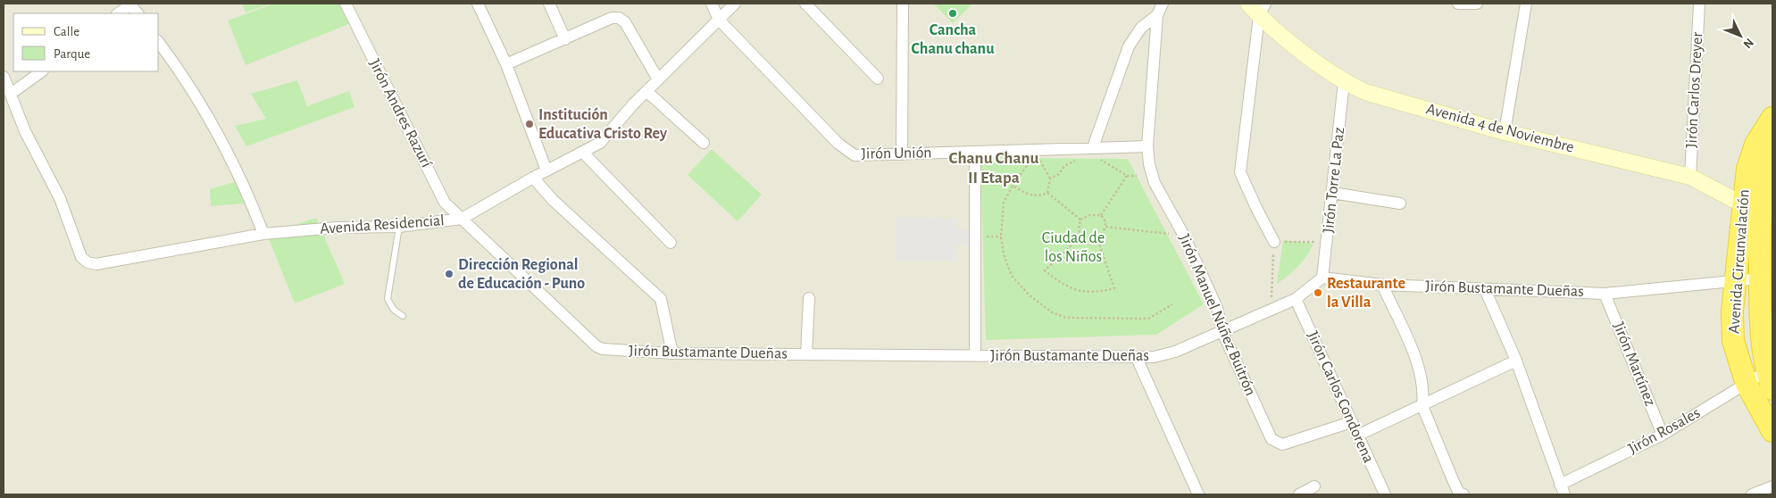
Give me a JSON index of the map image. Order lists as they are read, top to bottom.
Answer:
{
  "streets": {
    "highway": ["Avenida Circunvalación"],
    "street": [
      "Jirón Carlos Dreyer",
      "Jirón Andres Razurí",
      "Avenida 4 de Noviembre",
      "Jirón Unión",
      "Jirón Torre La Paz",
      "Avenida Residencial",
      "Jirón Bustamante Dueñas",
      "Jirón Manuel Núñez Buitrón",
      "Jirón Martínez",
      "Jirón Carlos Condorena",
      "Jirón Rosales"
    ]
  },
  "crossings": [
    ["Jirón Carlos Dreyer", "Avenida 4 de Noviembre"],
    ["Jirón Andres Razurí", "Avenida Residencial"],
    ["Jirón Andres Razurí", "Jirón Bustamante Dueñas"],
    ["Avenida 4 de Noviembre", "Jirón Torre La Paz"],
    ["Avenida 4 de Noviembre", "Avenida Circunvalación"],
    ["Jirón Unión", "Avenida Residencial"],
    ["Jirón Unión", "Jirón Manuel Núñez Buitrón"],
    ["Jirón Torre La Paz", "Jirón Bustamante Dueñas"],
    ["Avenida Residencial", "Jirón Bustamante Dueñas"],
    ["Avenida Circunvalación", "Jirón Bustamante Dueñas"],
    ["Avenida Circunvalación", "Jirón Rosales"],
    ["Jirón Bustamante Dueñas", "Jirón Manuel Núñez Buitrón"],
    ["Jirón Bustamante Dueñas", "Jirón Martínez"],
    ["Jirón Bustamante Dueñas", "Jirón Carlos Condorena"],
    ["Jirón Manuel Núñez Buitrón", "Jirón Carlos Condorena"],
    ["Jirón Martínez", "Jirón Rosales"]
  ],
  "districts": ["Chanu Chanu II Etapa"],
  "parks": ["Ciudad de los Niños"],
  "places": [
    "Cancha Chanu chanu",
    "Institución Educativa Cristo Rey",
    "Dirección Regional de Educación - Puno",
    "Restaurante la Villa"
  ],
  "legend": ["Calle", "Parque"],
  "north": "bottom right"
}
